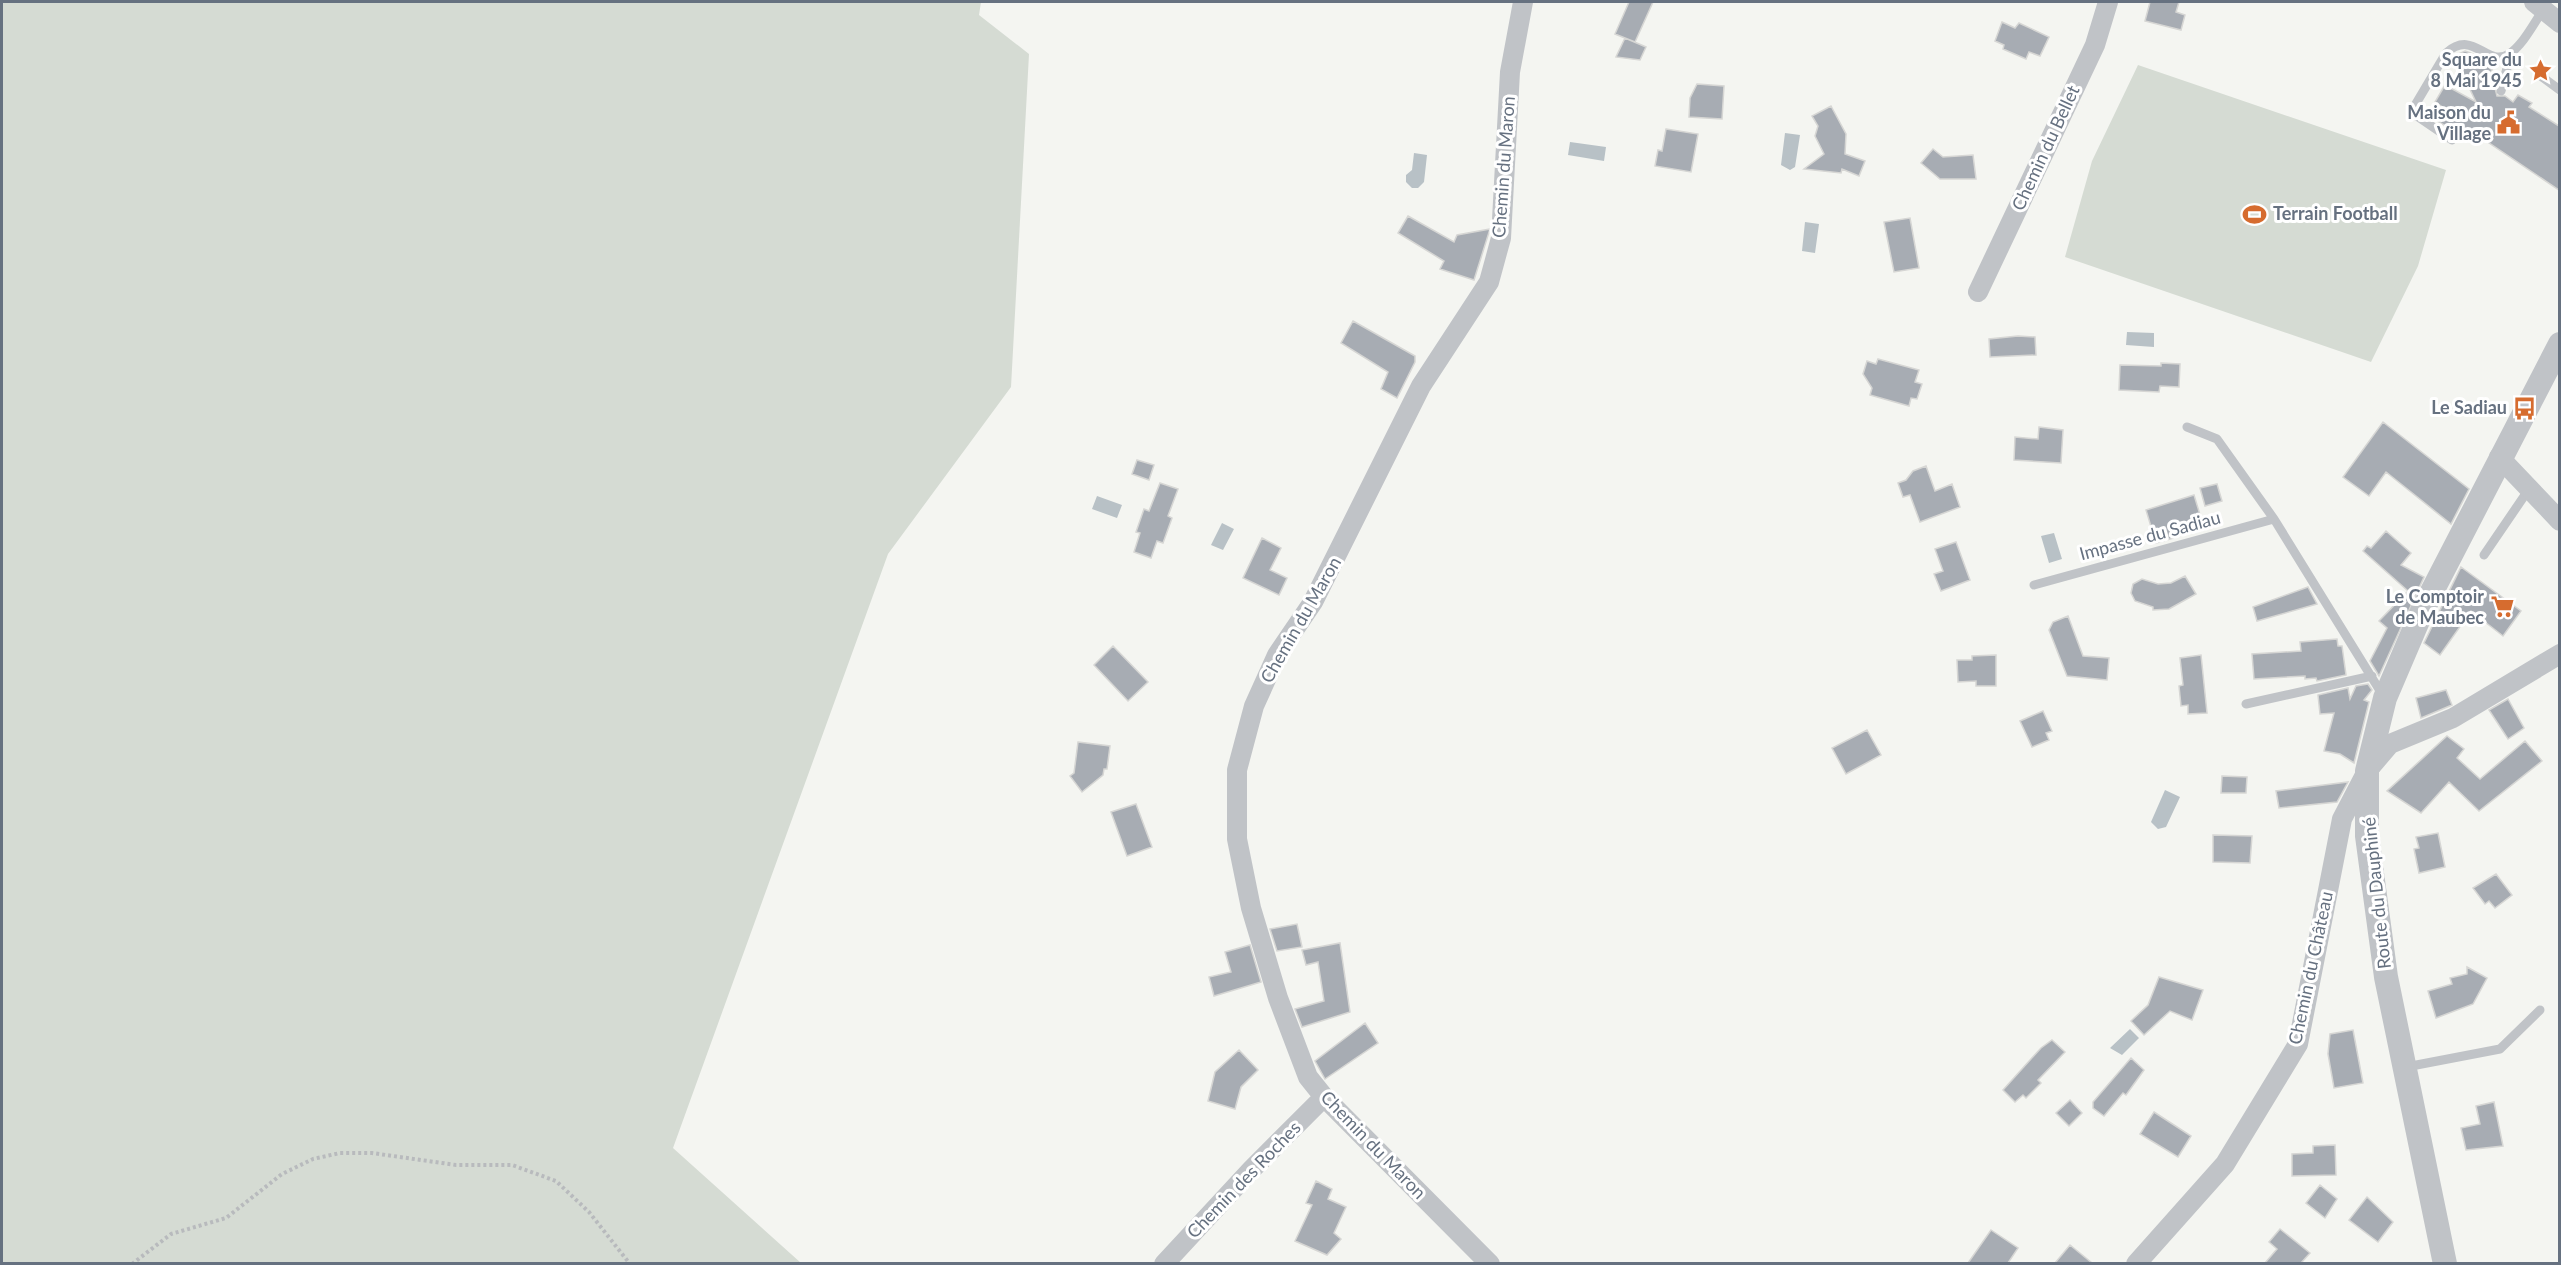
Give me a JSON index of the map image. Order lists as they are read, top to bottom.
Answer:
{
  "streets": {
    "street": [
      "Chemin du Bellet",
      "Chemin du Maron",
      "Route du Dauphiné",
      "Chemin du Château",
      "Chemin des Roches"
    ],
    "lane": ["Impasse du Sadiau"]
  },
  "crossings": [
    ["Chemin du Maron", "Chemin des Roches"],
    ["Route du Dauphiné", "Chemin du Château"]
  ],
  "places": {
    "place": ["Square du 8 Mai 1945"],
    "public building": ["Maison du Village"],
    "sports": ["Terrain Football"],
    "bus stop": ["Le Sadiau"],
    "supermarket": ["Le Comptoir de Maubec"]
  }
}
